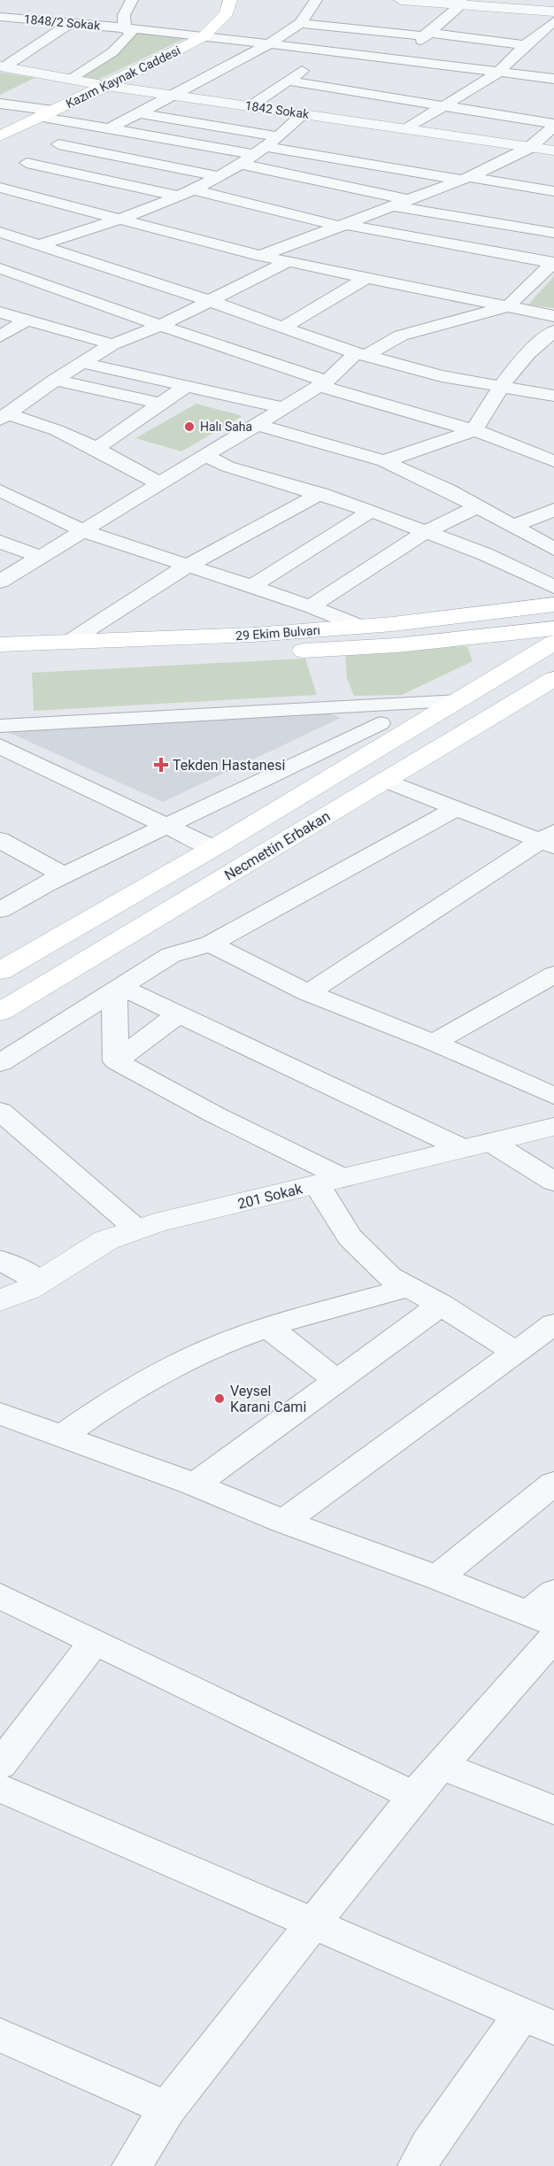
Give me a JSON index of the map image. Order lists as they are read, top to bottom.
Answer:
{
  "streets": {
    "main road": ["Kazım Kaynak Caddesi", "29 Ekim Bulvarı", "Necmettin Erbakan"],
    "street": ["1848/2 Sokak", "1842 Sokak", "201 Sokak"]
  },
  "crossings": [
    ["1848/2 Sokak", "Kazım Kaynak Caddesi"],
    ["Kazım Kaynak Caddesi", "1842 Sokak"]
  ],
  "places": {
    "other": ["Halı Saha", "Veysel Karani Cami"],
    "health": ["Tekden Hastanesi"]
  }
}
